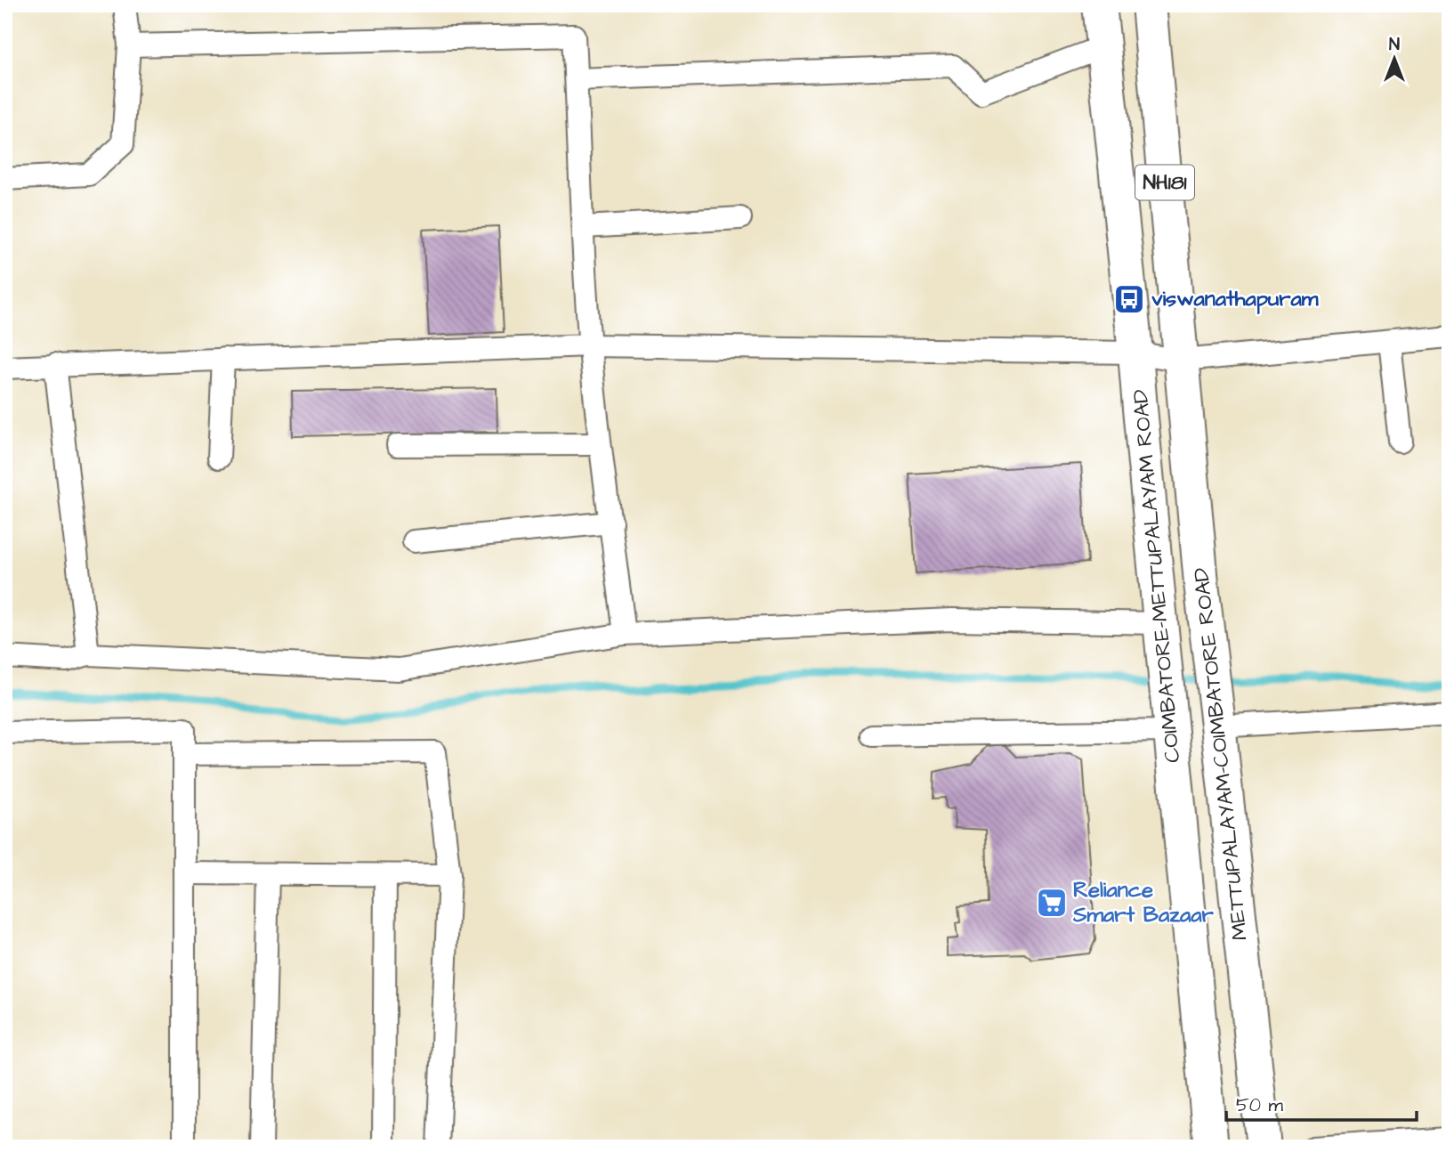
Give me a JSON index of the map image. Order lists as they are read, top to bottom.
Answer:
{
  "streets": {
    "highway": ["NH181", "COIMBATORE-METTUPALAYAM ROAD", "METTUPALAYAM-COIMBATORE ROAD"]
  },
  "places": {
    "bus stop": ["viswanathapuram"],
    "supermarket": ["Reliance Smart Bazaar"]
  },
  "scale_bar": "50 m",
  "north": "top"
}
